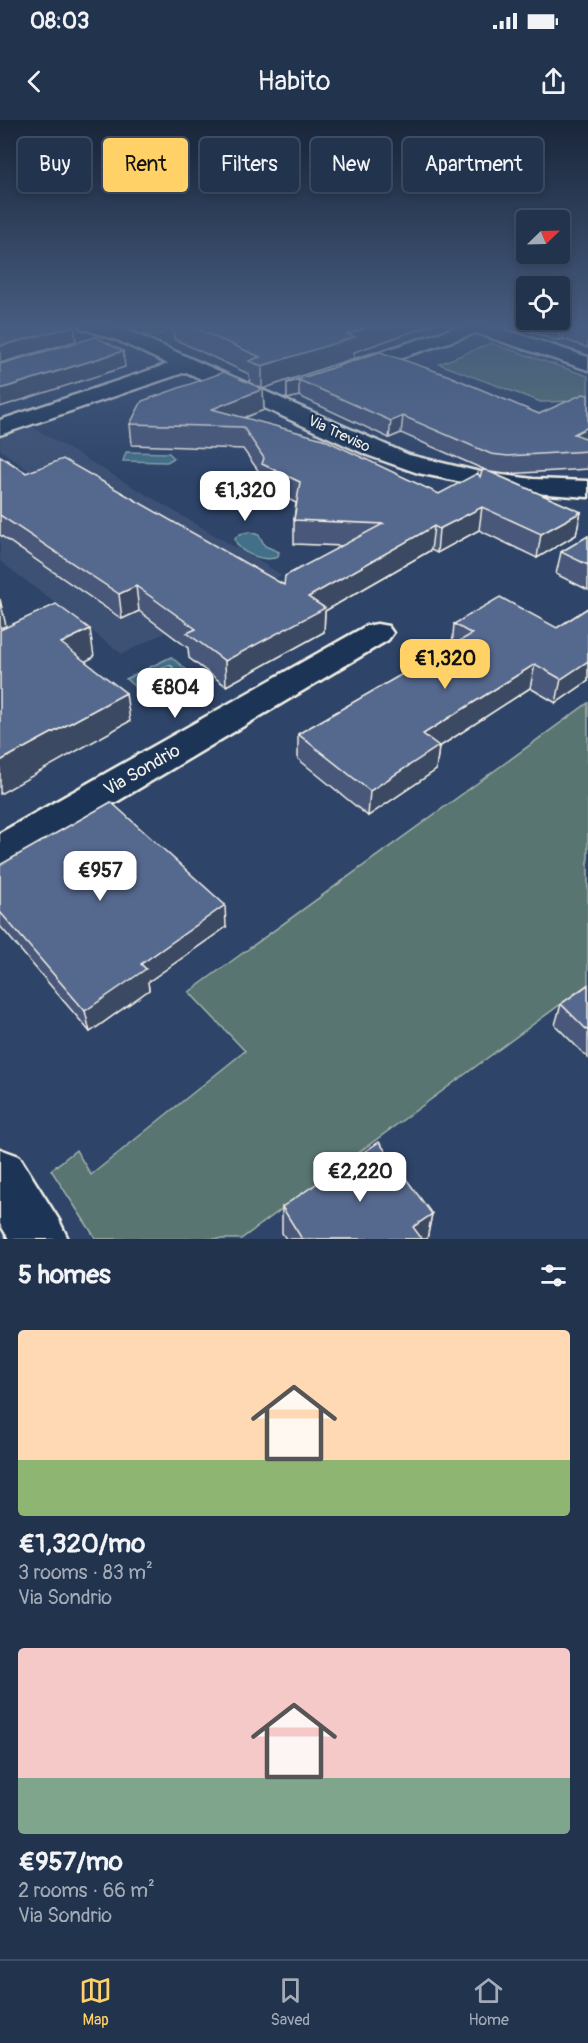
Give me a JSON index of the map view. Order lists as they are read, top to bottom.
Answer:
{
  "streets": {
    "street": ["Via Treviso", "Via Sondrio"]
  },
  "north": "top right",
  "page": {
    "status": "08:03",
    "header": "Habito",
    "chip": [
      "Buy",
      "Rent",
      "Filters",
      "New",
      "Apartment"
    ],
    "price": [
      "€1,320",
      "€1,320",
      "€804",
      "€957",
      "€2,220"
    ],
    "heading": "5 homes",
    "list": [
      {
        "name": "€1,320/mo",
        "note": "3 rooms · 83 m² · Via Sondrio"
      },
      {
        "name": "€957/mo",
        "note": "2 rooms · 66 m² · Via Sondrio"
      }
    ],
    "tabs": ["Map", "Saved", "Home"]
  }
}
